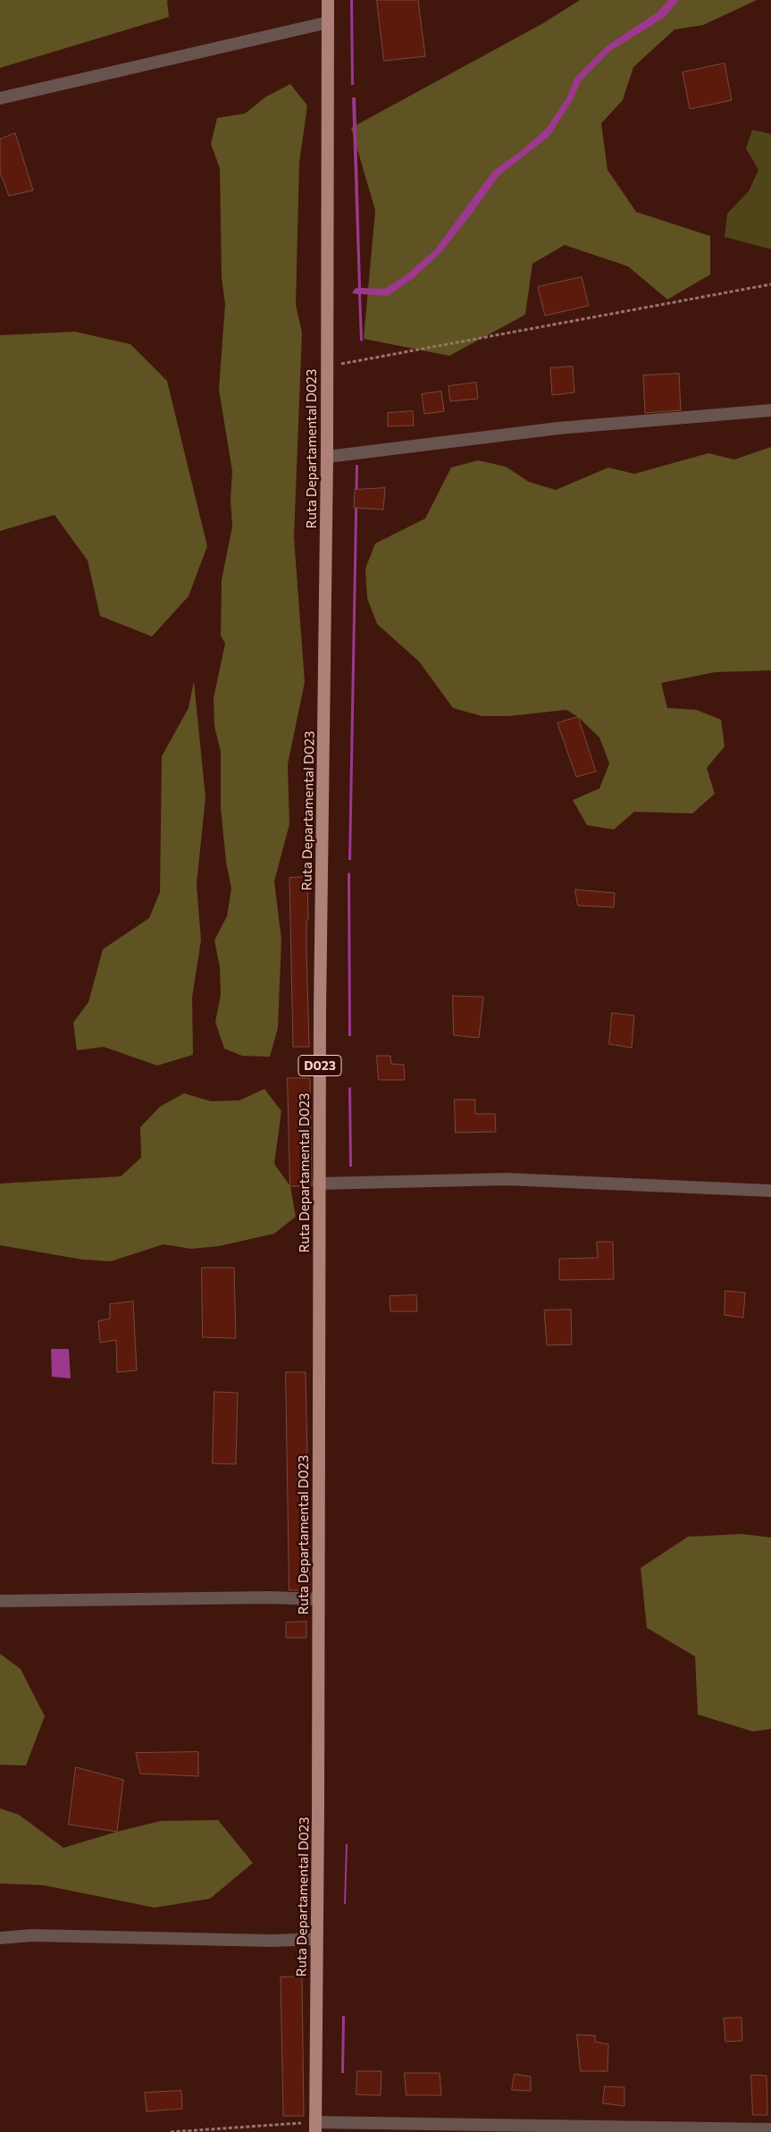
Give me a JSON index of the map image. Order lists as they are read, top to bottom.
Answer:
{
  "streets": {
    "main road": ["Ruta Departamental D023", "D023"]
  }
}
